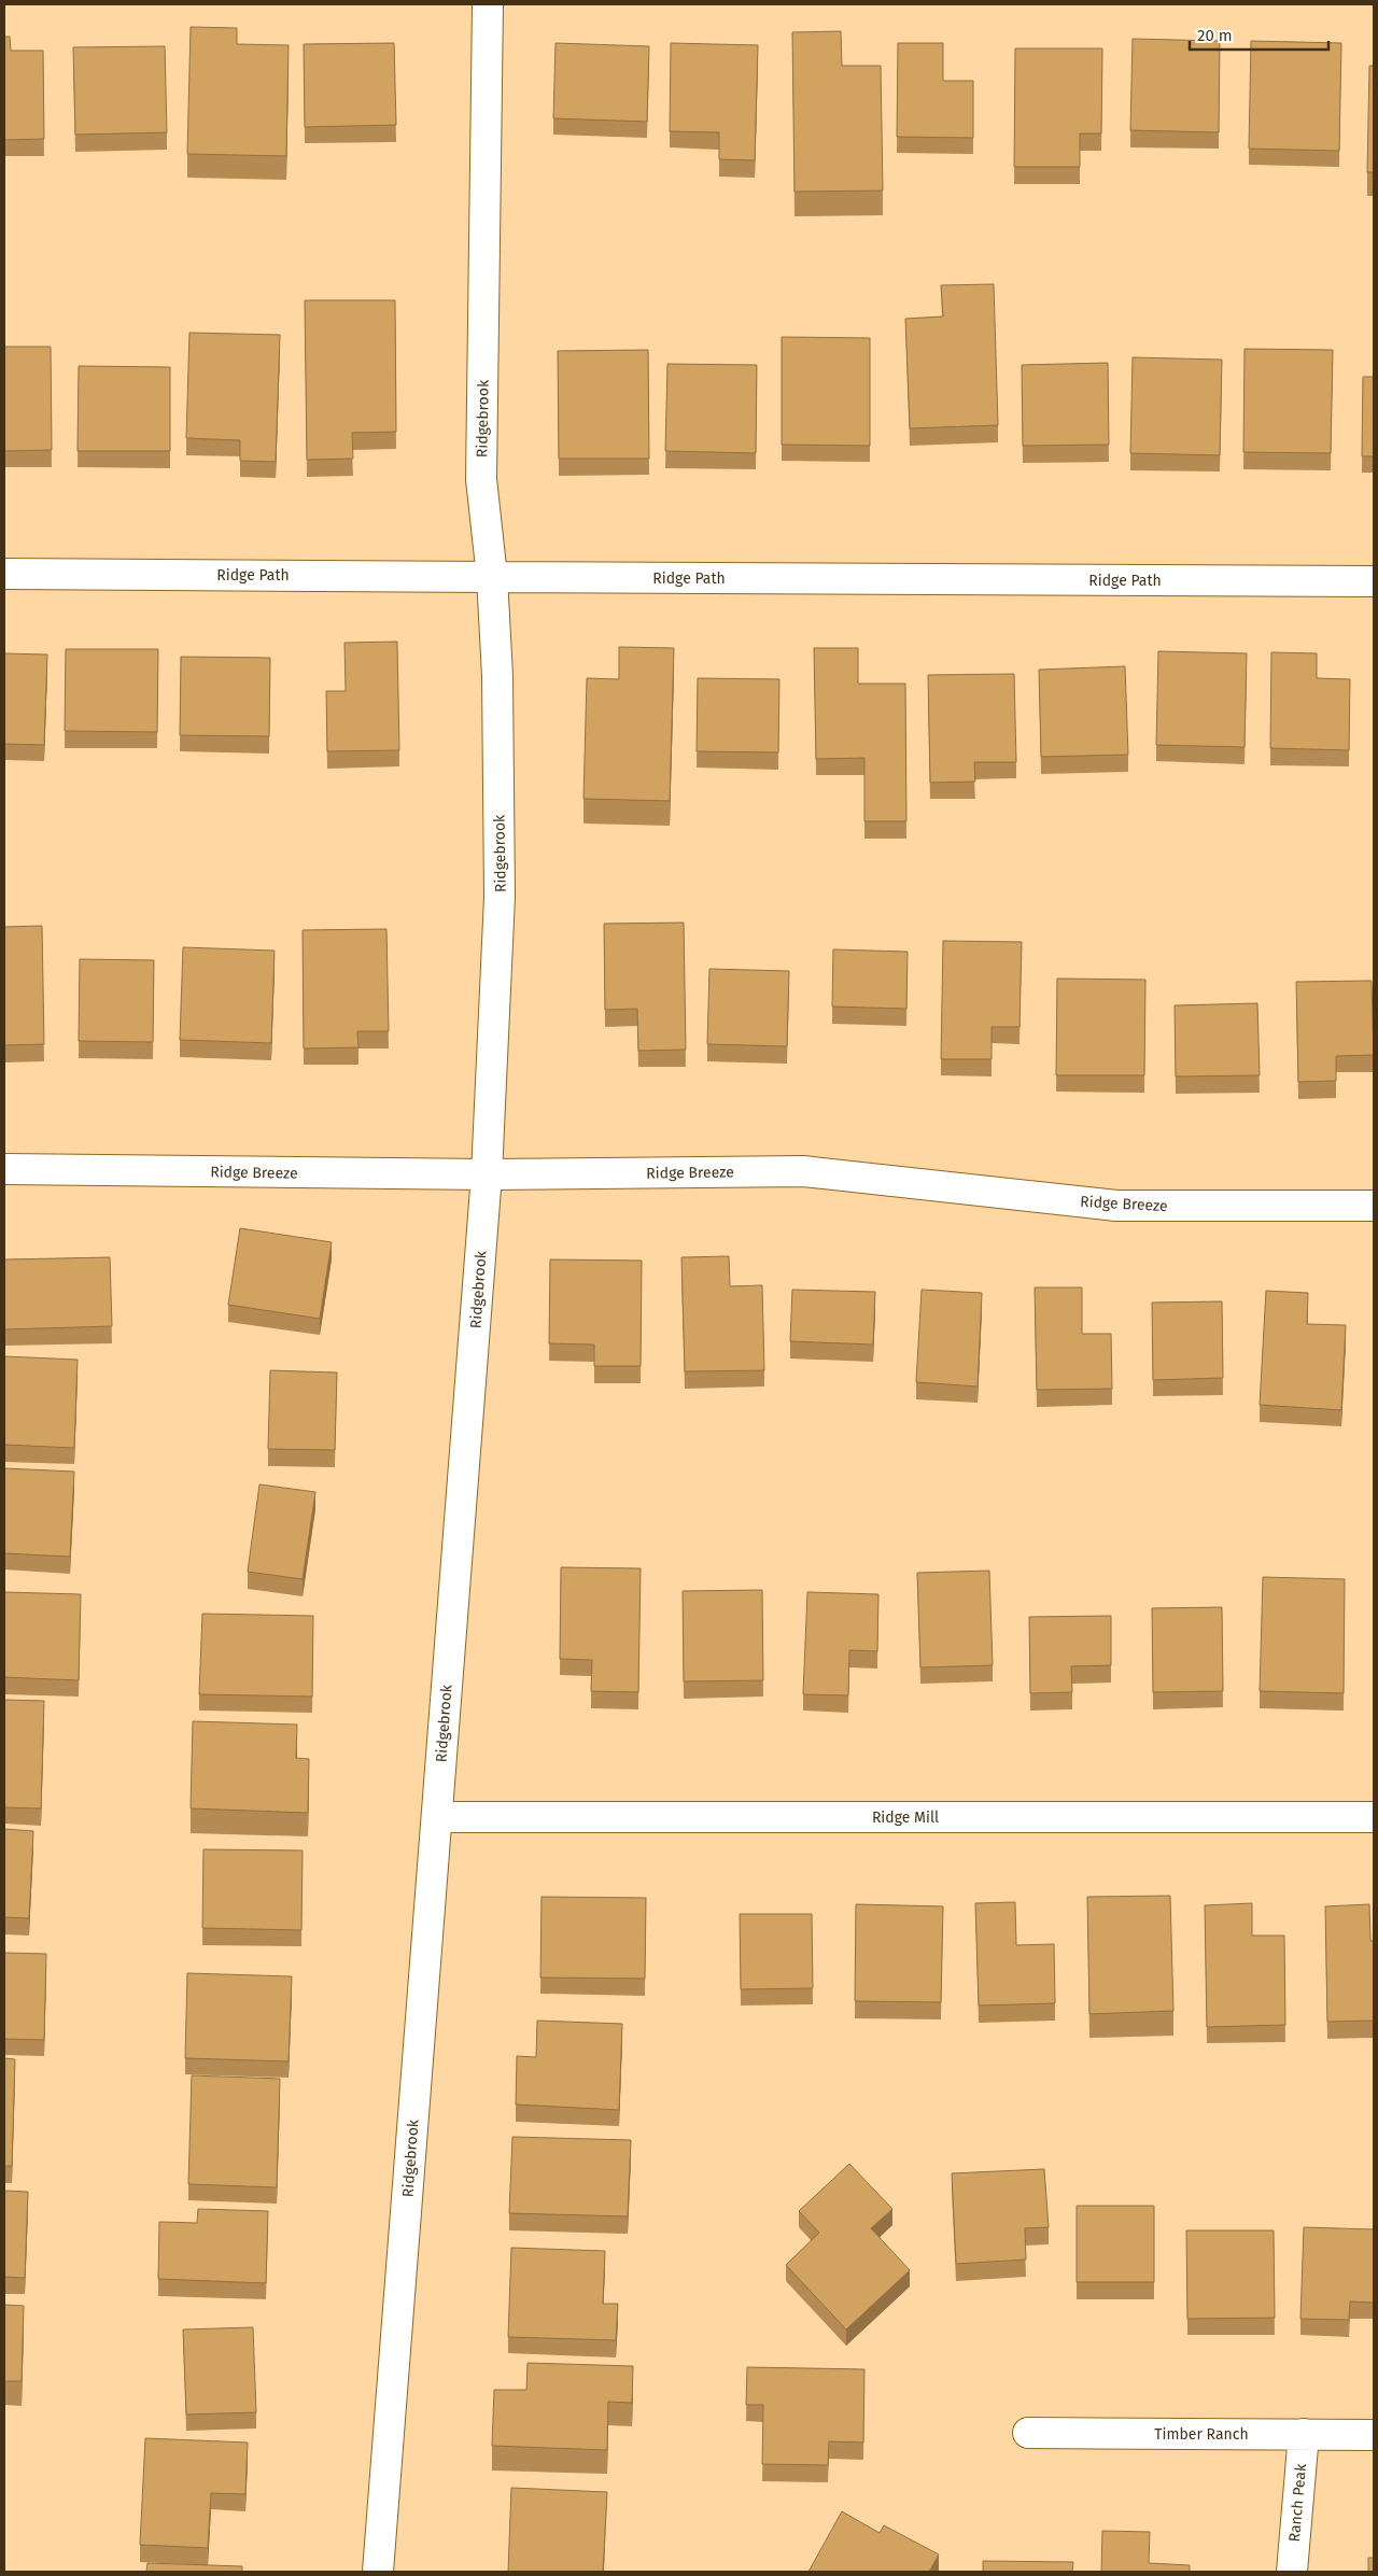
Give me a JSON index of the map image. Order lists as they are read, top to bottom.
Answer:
{
  "streets": {
    "street": [
      "Ridgebrook",
      "Ridge Path",
      "Ridge Breeze",
      "Ridge Mill",
      "Timber Ranch",
      "Ranch Peak"
    ]
  },
  "crossings": [
    ["Ridgebrook", "Ridge Path"],
    ["Ridgebrook", "Ridge Breeze"],
    ["Ridgebrook", "Ridge Mill"],
    ["Timber Ranch", "Ranch Peak"]
  ],
  "scale_bar": "20 m"
}
